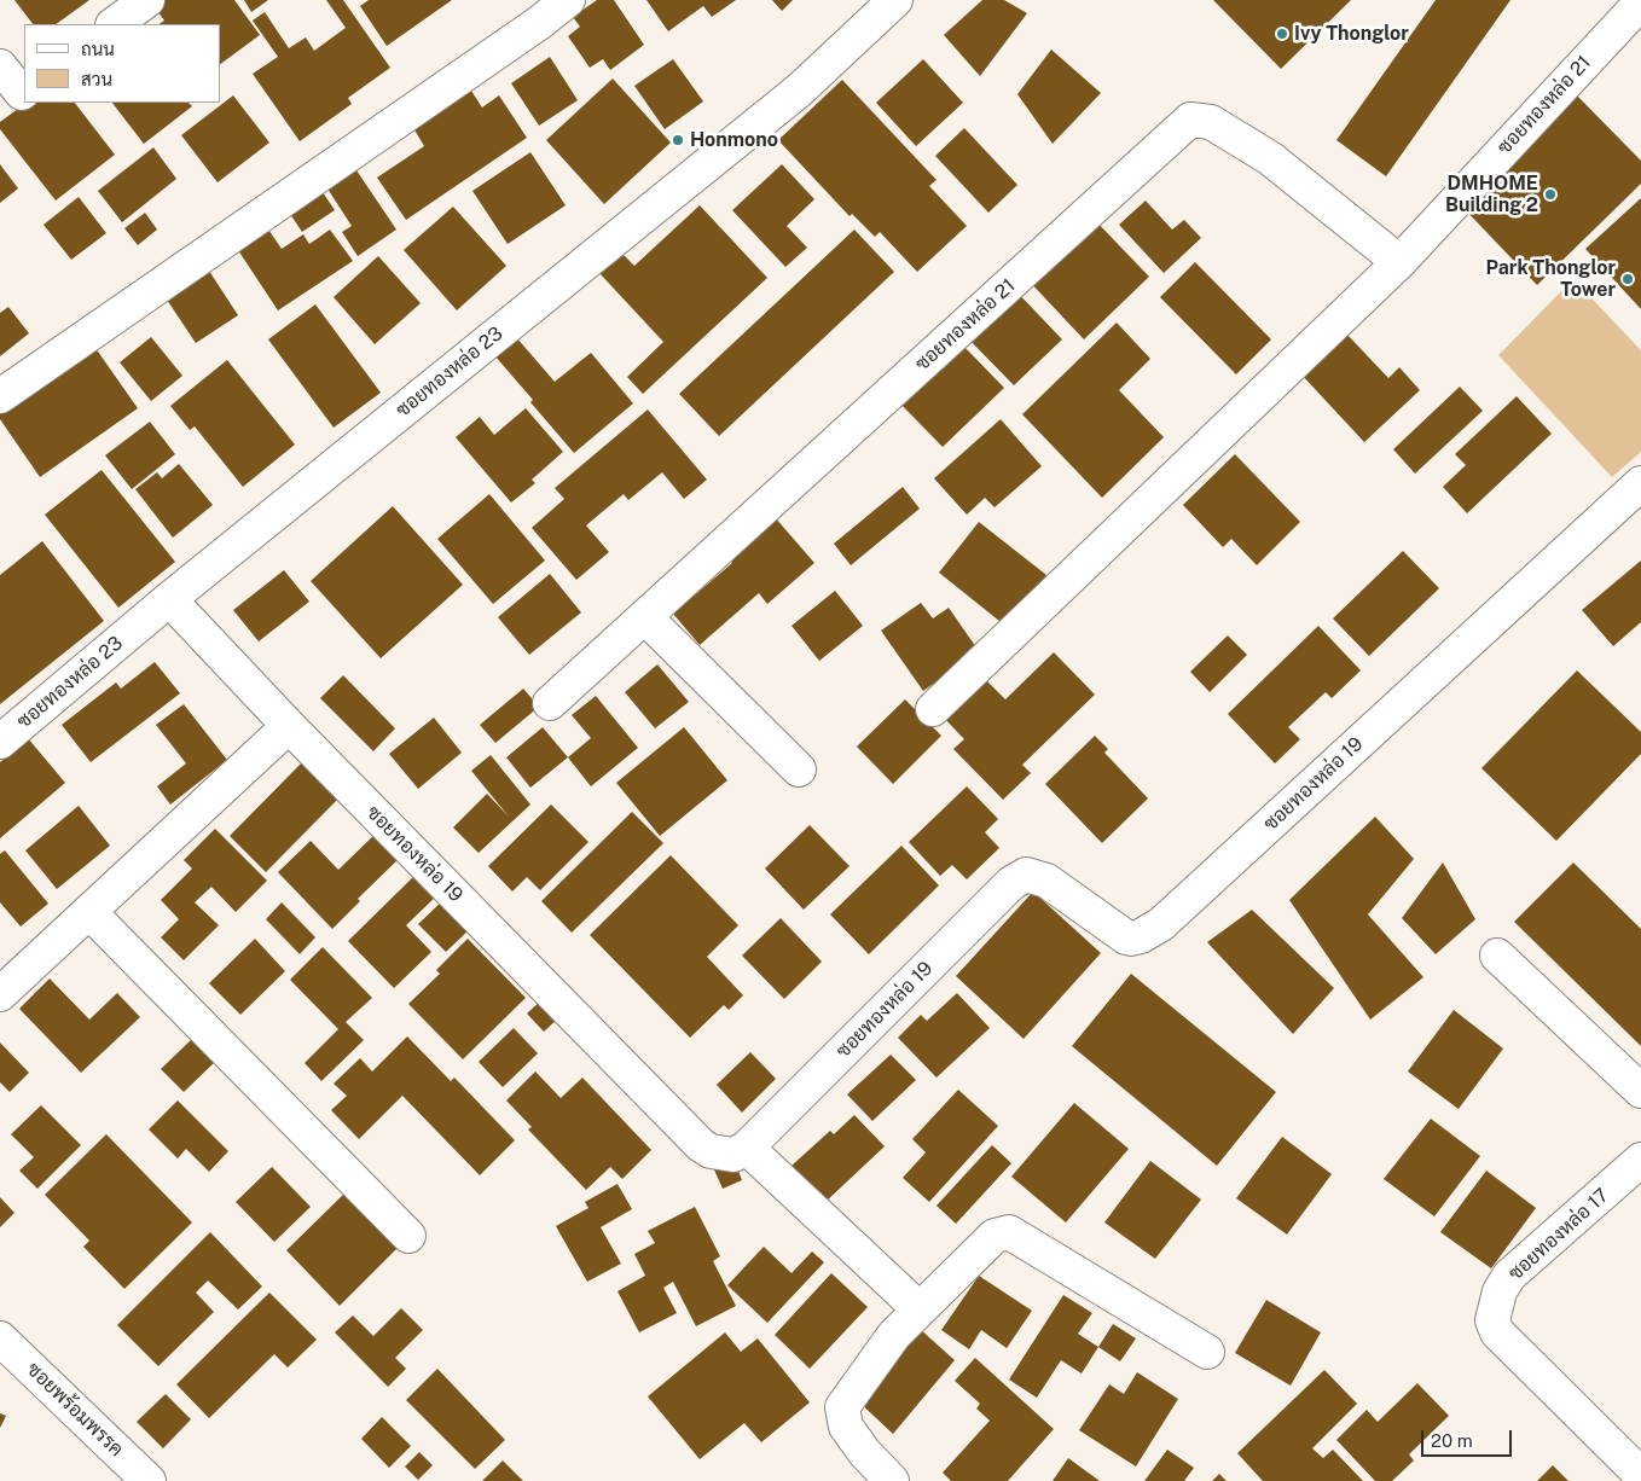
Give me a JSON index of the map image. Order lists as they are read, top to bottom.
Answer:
{
  "streets": {
    "street": [
      "ซอยทองหล่อ 21",
      "ซอยทองหล่อ 23",
      "ซอยทองหล่อ 19",
      "ซอยทองหล่อ 17",
      "ซอยพร้อมพรรค"
    ]
  },
  "crossings": [
    ["ซอยทองหล่อ 23", "ซอยทองหล่อ 19"]
  ],
  "places": [
    "Ivy Thonglor",
    "Honmono",
    "DMHOME Building 2",
    "Park Thonglor Tower"
  ],
  "legend": ["ถนน", "สวน"],
  "scale_bar": "20 m"
}
